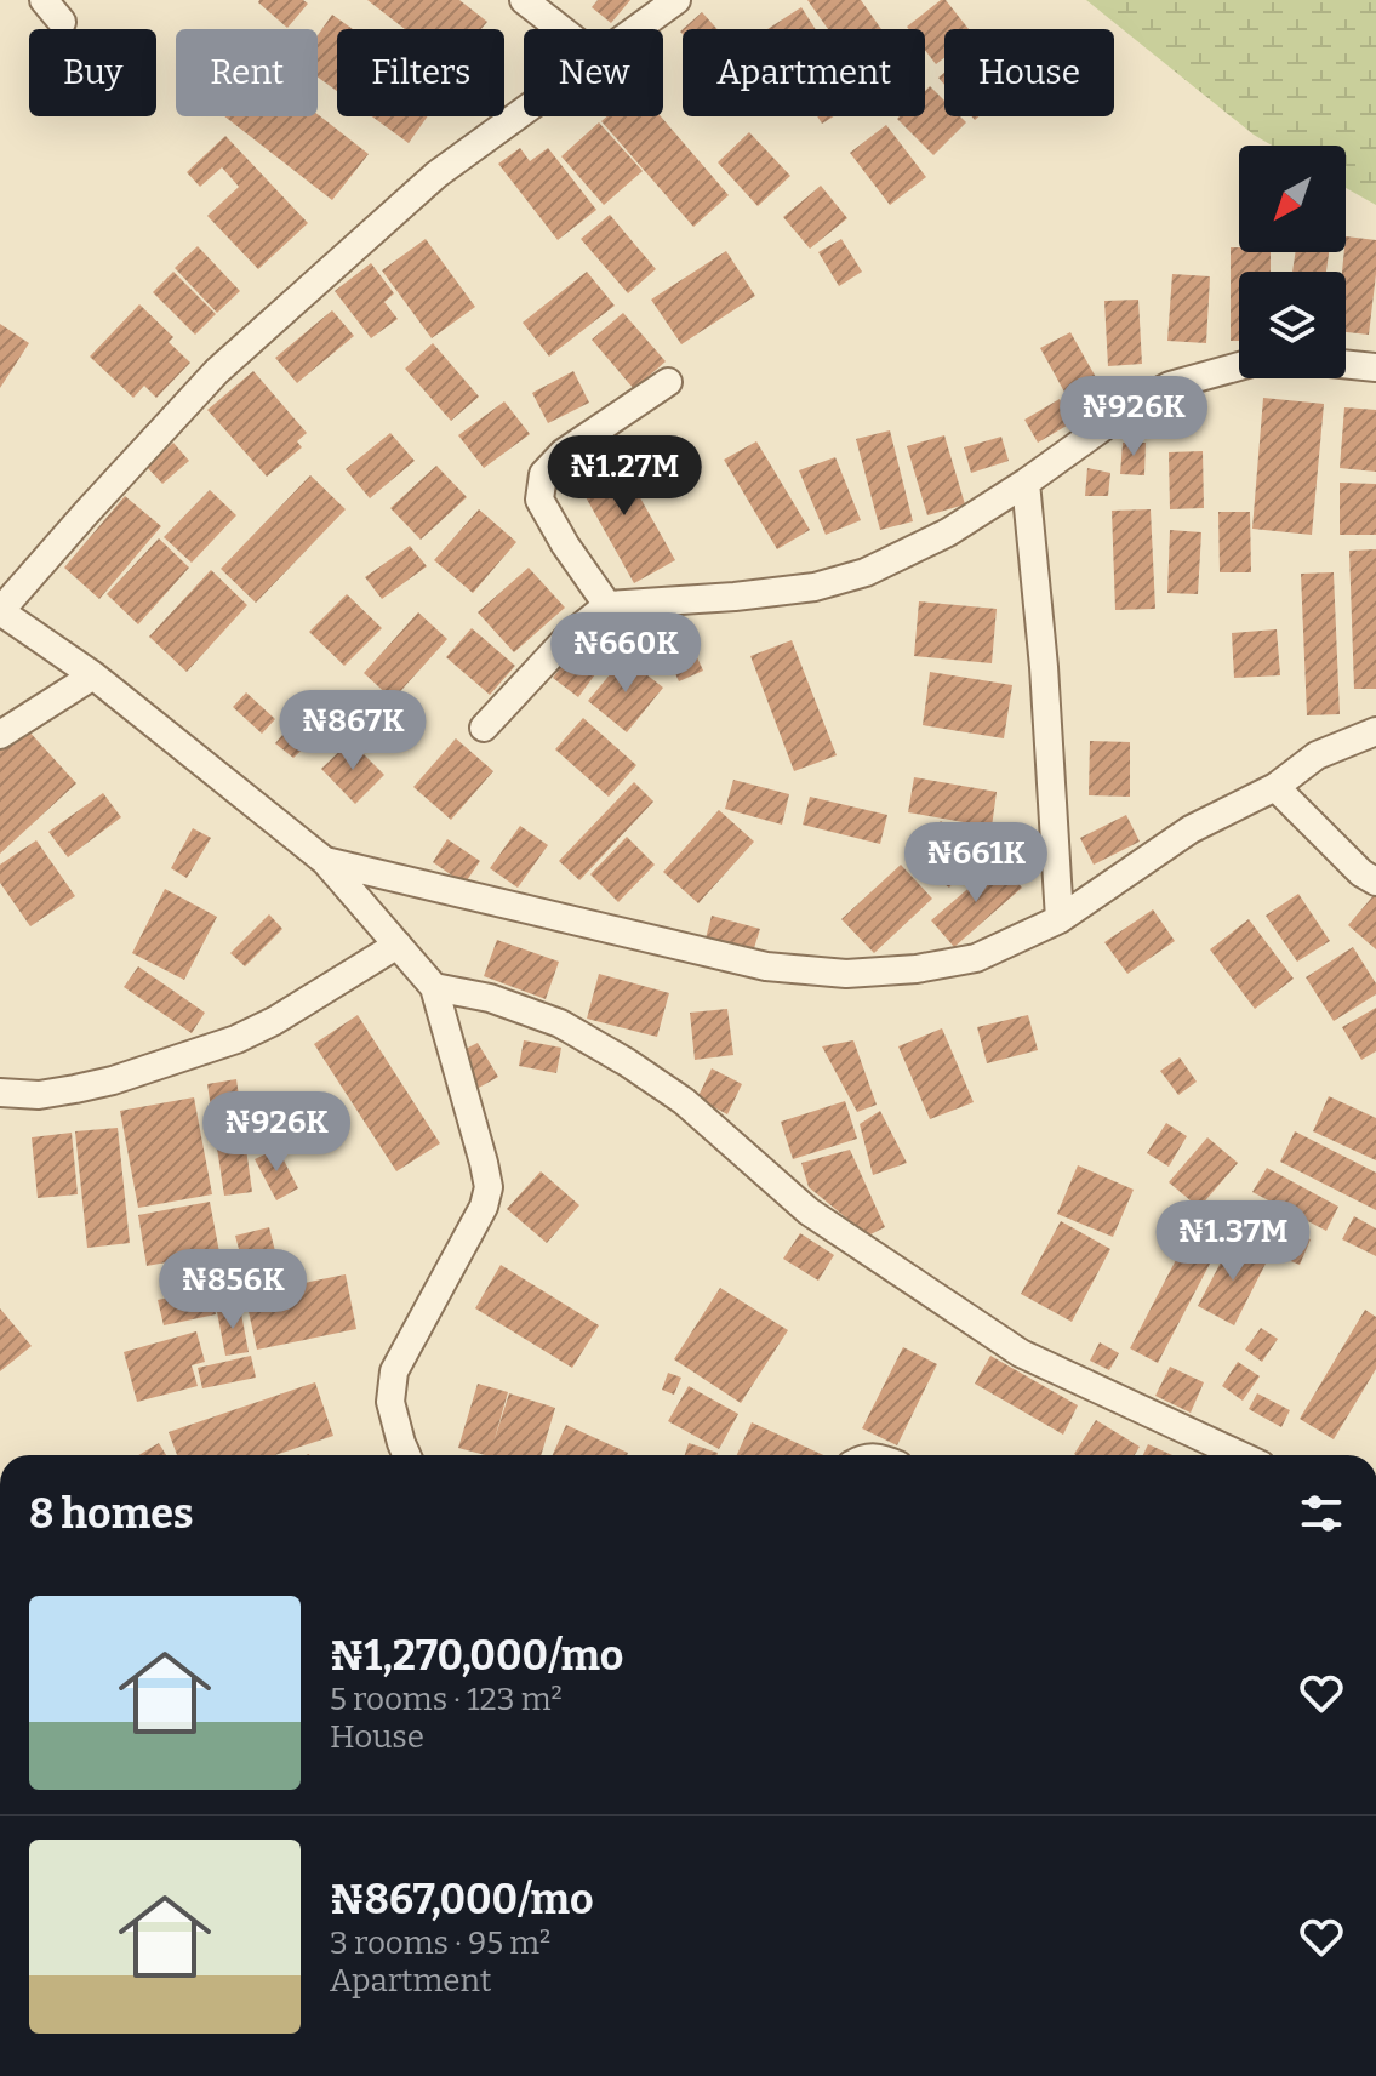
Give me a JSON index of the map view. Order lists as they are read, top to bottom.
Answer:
{
  "north": "bottom left",
  "page": {
    "chip": [
      "Buy",
      "Rent",
      "Filters",
      "New",
      "Apartment",
      "House"
    ],
    "price": [
      "₦926K",
      "₦1.27M",
      "₦660K",
      "₦867K",
      "₦661K",
      "₦926K",
      "₦1.37M",
      "₦856K"
    ],
    "heading": "8 homes",
    "list": [
      {
        "name": "₦1,270,000/mo",
        "note": "5 rooms · 123 m² · House"
      },
      {
        "name": "₦867,000/mo",
        "note": "3 rooms · 95 m² · Apartment"
      }
    ]
  }
}
